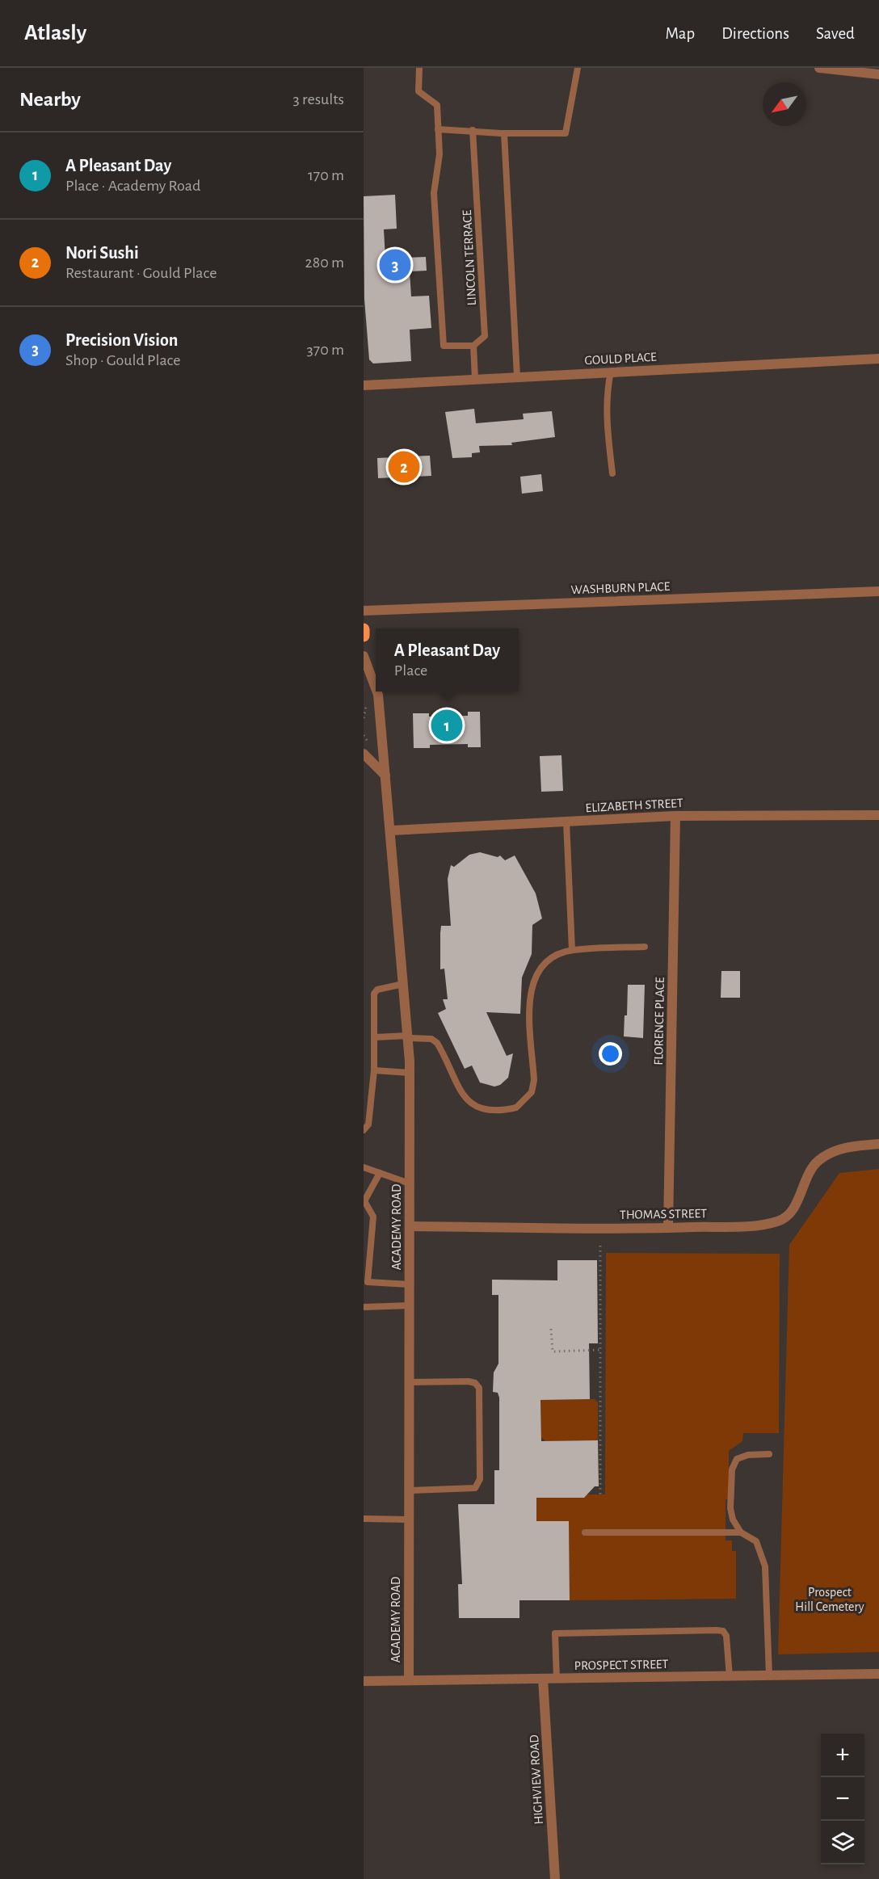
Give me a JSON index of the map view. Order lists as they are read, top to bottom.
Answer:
{
  "streets": {
    "street": [
      "GOULD PLACE",
      "WASHBURN PLACE",
      "ELIZABETH STREET",
      "FLORENCE PLACE",
      "THOMAS STREET",
      "ACADEMY ROAD",
      "PROSPECT STREET",
      "HIGHVIEW ROAD"
    ],
    "lane": ["LINCOLN TERRACE"]
  },
  "crossings": [
    ["ELIZABETH STREET", "FLORENCE PLACE"],
    ["ELIZABETH STREET", "ACADEMY ROAD"],
    ["FLORENCE PLACE", "THOMAS STREET"],
    ["THOMAS STREET", "ACADEMY ROAD"],
    ["ACADEMY ROAD", "PROSPECT STREET"],
    ["PROSPECT STREET", "HIGHVIEW ROAD"]
  ],
  "parks": ["Prospect Hill Cemetery"],
  "north": "bottom left",
  "page": {
    "header": "Atlasly",
    "nav": ["Map", "Directions", "Saved"],
    "heading": ["Nearby", "3 results"],
    "list": [
      {
        "mark": "1",
        "name": "A Pleasant Day",
        "note": "Place · Academy Road",
        "value": "170 m"
      },
      {
        "mark": "2",
        "name": "Nori Sushi",
        "note": "Restaurant · Gould Place",
        "value": "280 m"
      },
      {
        "mark": "3",
        "name": "Precision Vision",
        "note": "Shop · Gould Place",
        "value": "370 m"
      }
    ],
    "pins": ["3", "2", "1"],
    "popup": ["A Pleasant Day", "Place"],
    "map_buttons": ["+", "−"]
  }
}
